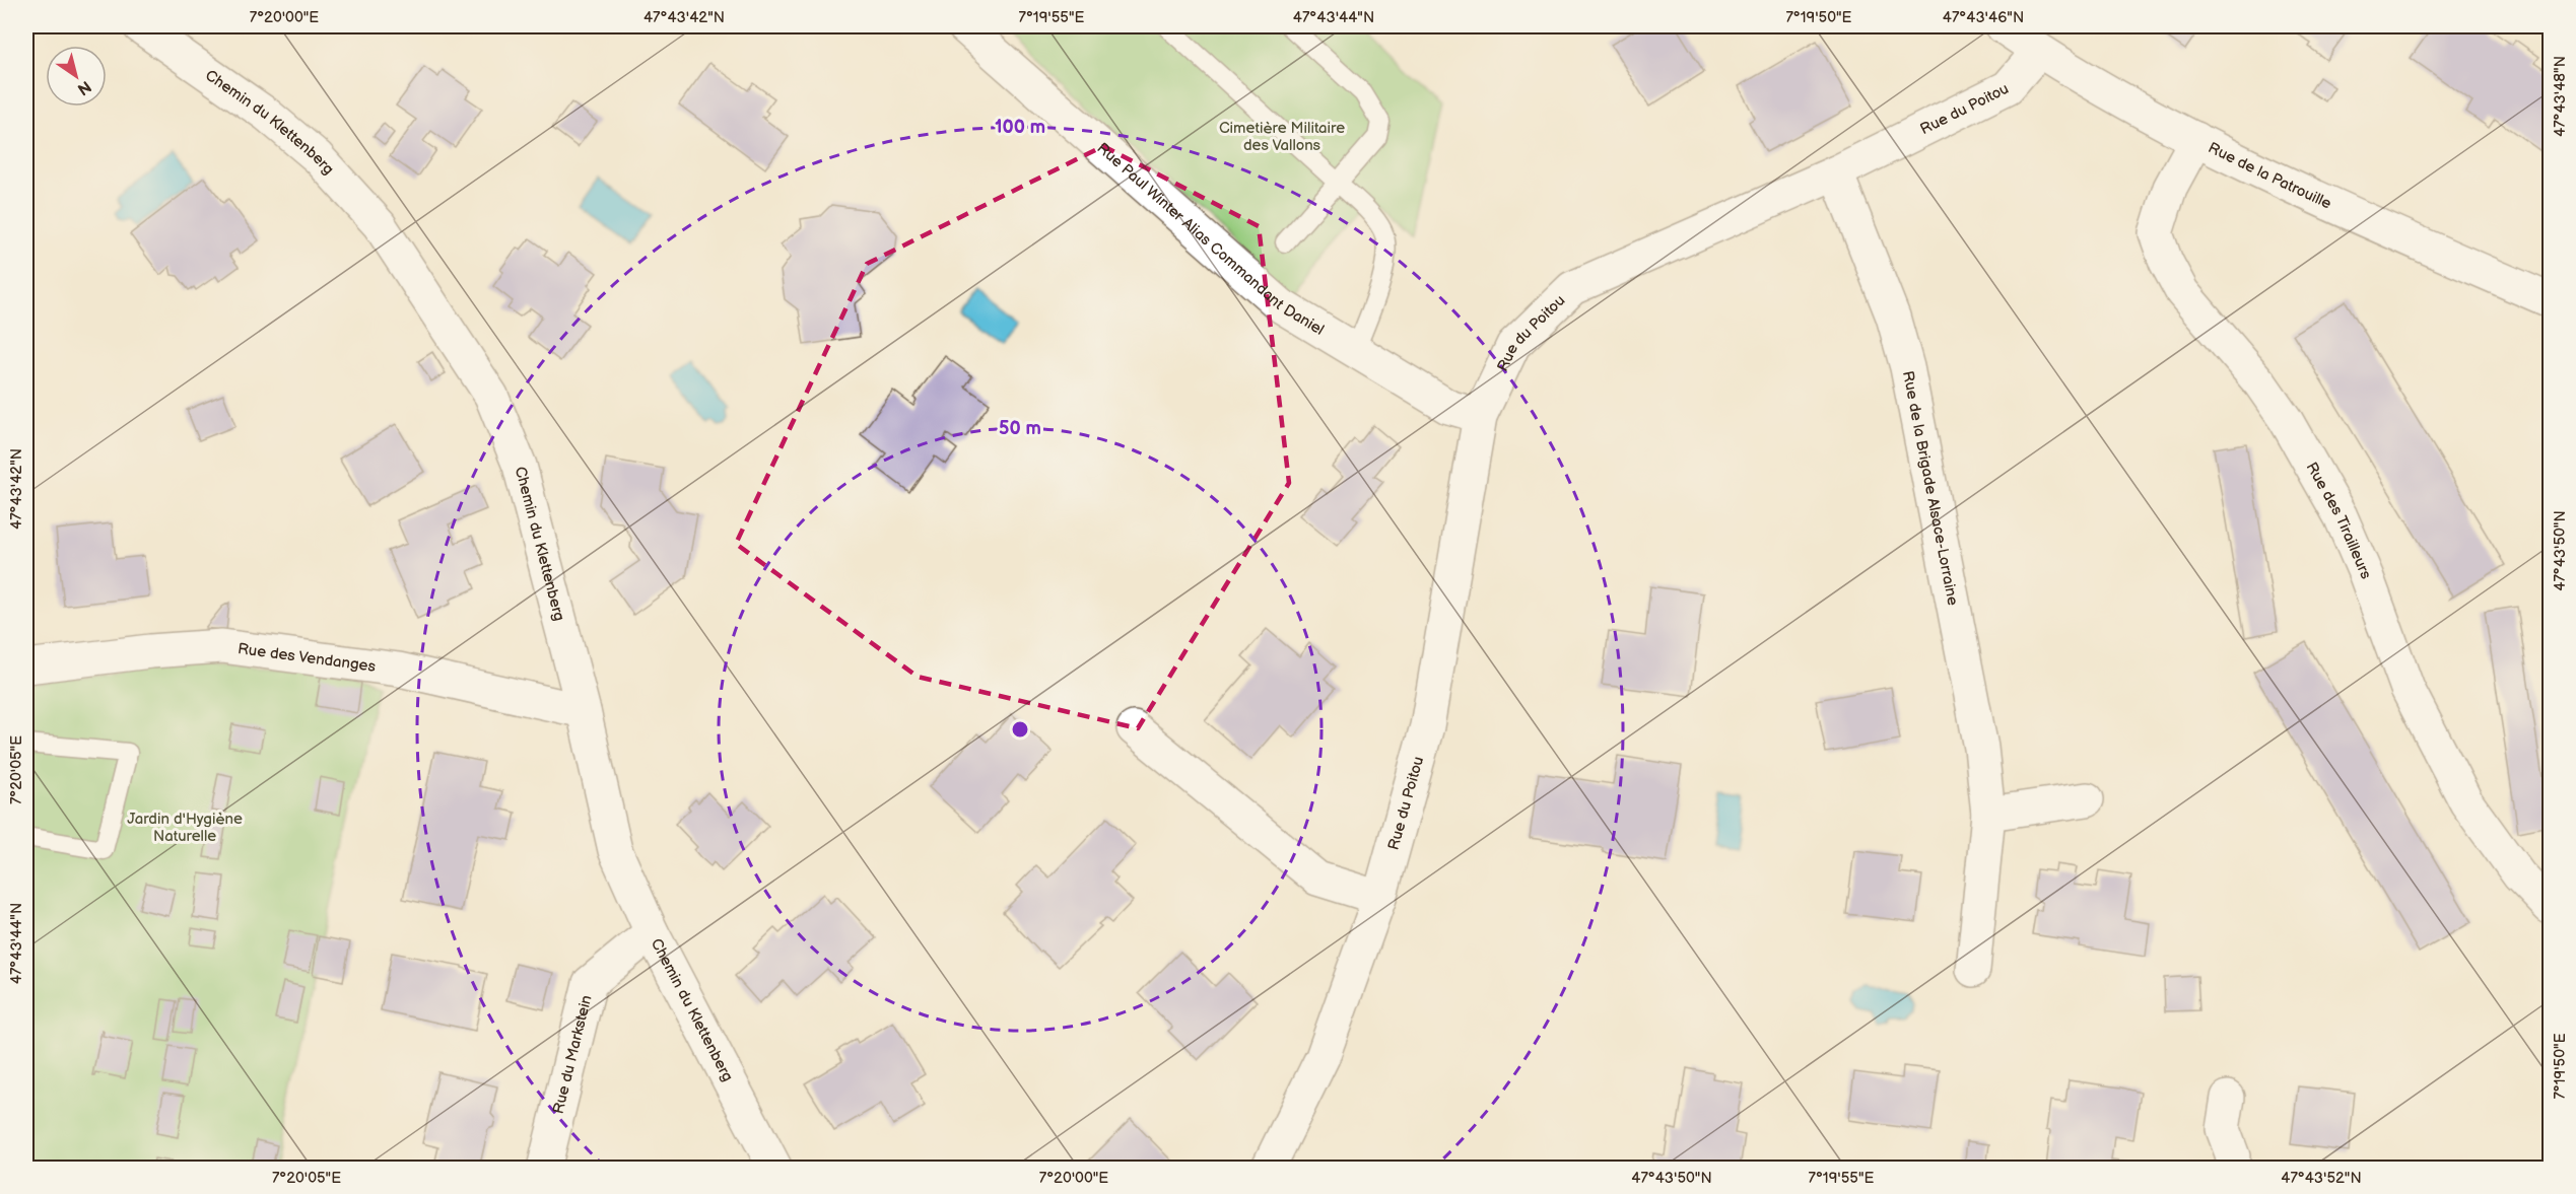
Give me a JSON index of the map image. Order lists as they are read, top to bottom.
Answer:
{
  "streets": {
    "street": [
      "Rue du Poitou",
      "Chemin du Klettenberg",
      "Rue de la Patrouille",
      "Rue Paul Winter Alias Commandant Daniel",
      "Rue de la Brigade Alsace-Lorraine",
      "Rue des Tirailleurs",
      "Rue des Vendanges",
      "Rue du Markstein"
    ]
  },
  "crossings": [
    ["Rue du Poitou", "Rue de la Patrouille"],
    ["Rue du Poitou", "Rue Paul Winter Alias Commandant Daniel"],
    ["Rue du Poitou", "Rue de la Brigade Alsace-Lorraine"],
    ["Chemin du Klettenberg", "Rue des Vendanges"],
    ["Chemin du Klettenberg", "Rue du Markstein"],
    ["Rue de la Patrouille", "Rue des Tirailleurs"]
  ],
  "parks": ["Cimetière Militaire des Vallons", "Jardin d'Hygiène Naturelle"],
  "north": "bottom right",
  "coordinates": [
    "7°20'00\"E",
    "47°43'42\"N",
    "7°19'55\"E",
    "47°43'44\"N",
    "7°19'50\"E",
    "47°43'46\"N",
    "47°43'48\"N",
    "47°43'50\"N",
    "7°20'05\"E",
    "47°43'52\"N"
  ],
  "rings": ["100 m", "50 m"]
}
